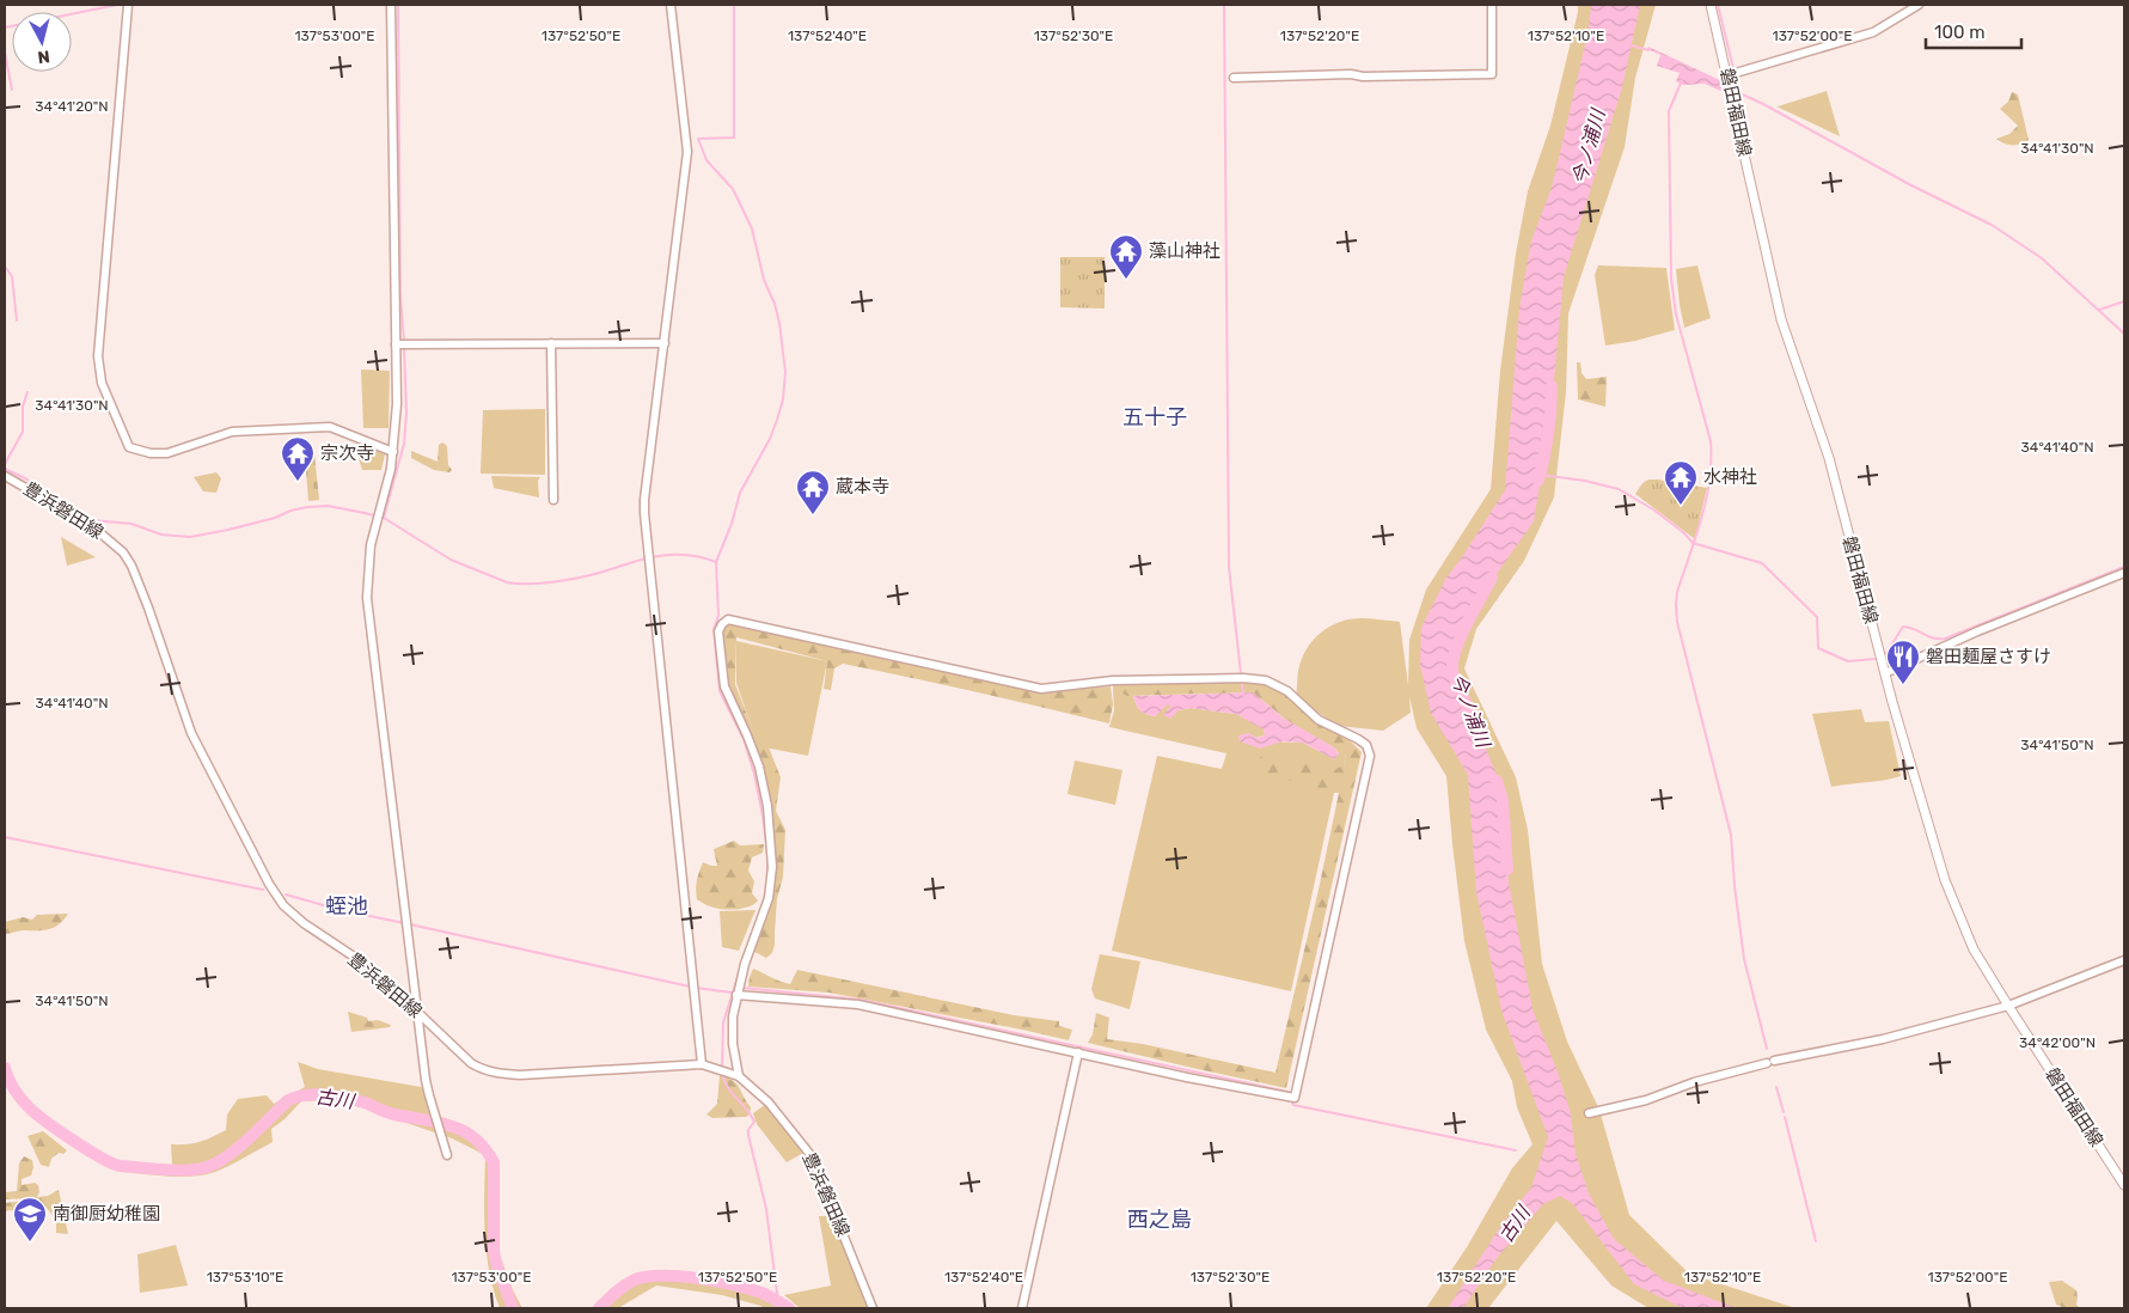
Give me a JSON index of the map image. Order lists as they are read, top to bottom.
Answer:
{
  "streets": {
    "main road": ["磐田福田線"],
    "street": ["豊浜磐田線"]
  },
  "districts": ["五十子", "蛭池", "西之島"],
  "water": ["今ノ浦川", "古川"],
  "places": {
    "temple": [
      "藻山神社",
      "宗次寺",
      "水神社",
      "蔵本寺"
    ],
    "restaurant": ["磐田麺屋さすけ"],
    "school or university": ["南御厨幼稚園"]
  },
  "scale_bar": "100 m",
  "north": "bottom",
  "coordinates": [
    "137°53'00\"E",
    "137°52'50\"E",
    "137°52'40\"E",
    "137°52'30\"E",
    "137°52'20\"E",
    "137°52'10\"E",
    "137°52'00\"E",
    "34°41'20\"N",
    "34°41'30\"N",
    "34°41'40\"N",
    "34°41'50\"N",
    "34°42'00\"N",
    "137°53'10\"E"
  ]
}
